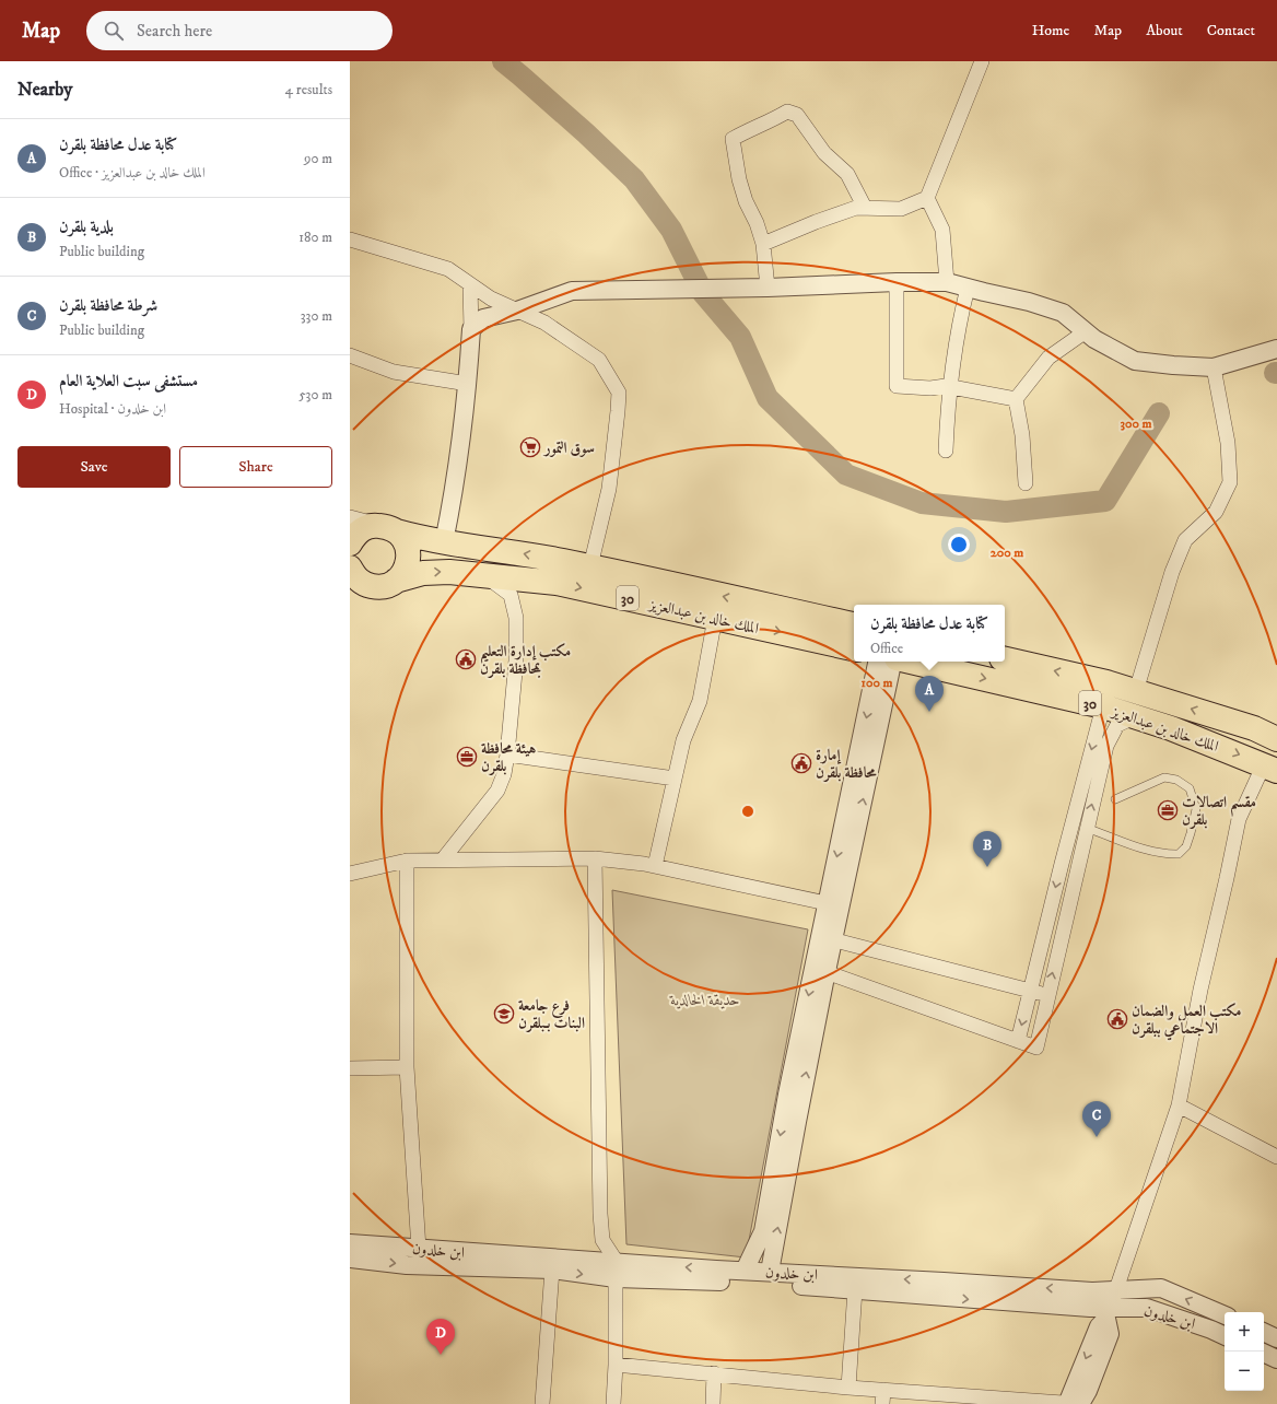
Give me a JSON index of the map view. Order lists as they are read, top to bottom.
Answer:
{
  "streets": {
    "highway": ["30", "الملك خالد بن عبدالعزيز"],
    "street": ["ابن خلدون"]
  },
  "parks": ["حديقة الخالدية"],
  "places": {
    "supermarket": ["سوق التمور"],
    "public building": ["مكتب إدارة التعليم بمحافظة بلقرن", "إمارة محافظة بلقرن", "مكتب العمل والضمان الاجتماعي ببلقرن"],
    "office": ["هيئة محافظة بلقرن", "مقسم اتصالات بلقرن"],
    "school or university": ["فرع جامعة البنات بـبلقرن"]
  },
  "page": {
    "header": "Map",
    "search": "Search here",
    "nav": [
      "Home",
      "Map",
      "About",
      "Contact"
    ],
    "heading": ["Nearby", "4 results"],
    "list": [
      {
        "mark": "A",
        "name": "كتابة عدل محافظة بلقرن",
        "note": "Office · الملك خالد بن عبدالعزيز",
        "value": "90 m"
      },
      {
        "mark": "B",
        "name": "بلدية بلقرن",
        "note": "Public building",
        "value": "180 m"
      },
      {
        "mark": "C",
        "name": "شرطة محافظة بلقرن",
        "note": "Public building",
        "value": "330 m"
      },
      {
        "mark": "D",
        "name": "مستشفى سبت العلاية العام",
        "note": "Hospital · ابن خلدون",
        "value": "530 m"
      }
    ],
    "buttons": ["Save", "Share"],
    "popup": ["كتابة عدل محافظة بلقرن", "Office"],
    "pins": [
      "A",
      "B",
      "C",
      "D"
    ],
    "map_buttons": ["+", "−"]
  },
  "rings": ["300 m", "200 m", "100 m"]
}
